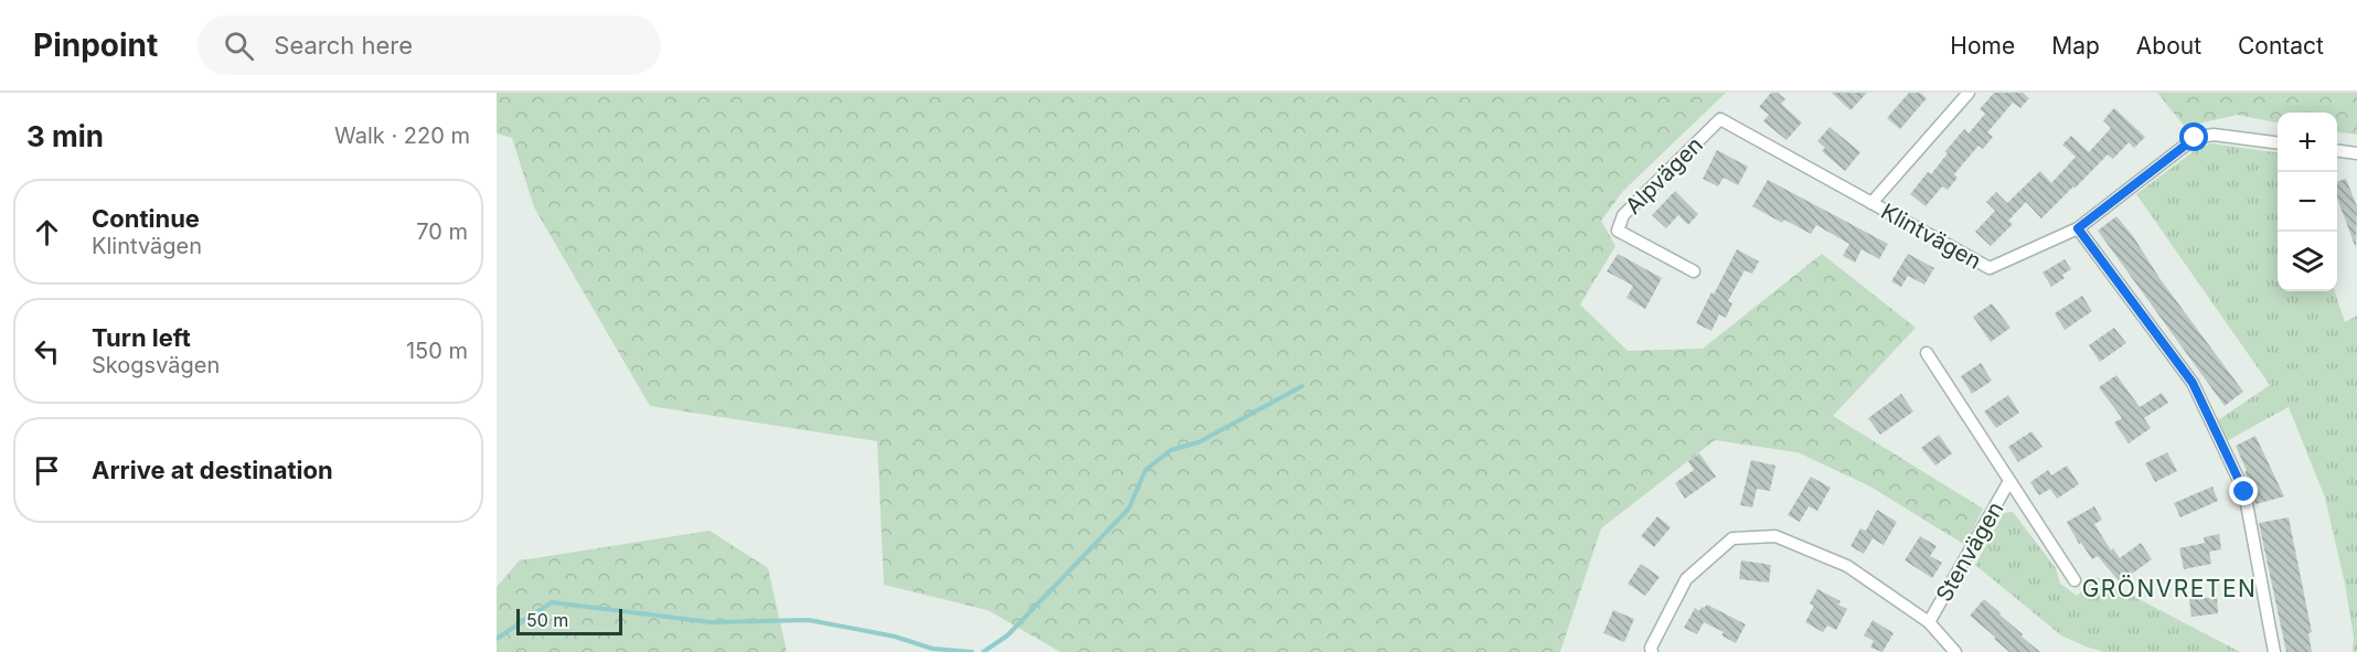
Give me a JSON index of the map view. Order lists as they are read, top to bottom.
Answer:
{
  "streets": {
    "street": ["Alpvägen", "Klintvägen", "Stenvägen"]
  },
  "crossings": [
    ["Alpvägen", "Klintvägen"]
  ],
  "districts": ["GRÖNVRETEN"],
  "scale_bar": "50 m",
  "page": {
    "header": "Pinpoint",
    "search": "Search here",
    "nav": [
      "Home",
      "Map",
      "About",
      "Contact"
    ],
    "heading": ["3 min", "Walk · 220 m"],
    "map_buttons": ["+", "−"],
    "list": [
      ["Continue", "Klintvägen", "70 m"],
      ["Turn left", "Skogsvägen", "150 m"],
      "Arrive at destination"
    ],
    "scale": "50 m"
  }
}
